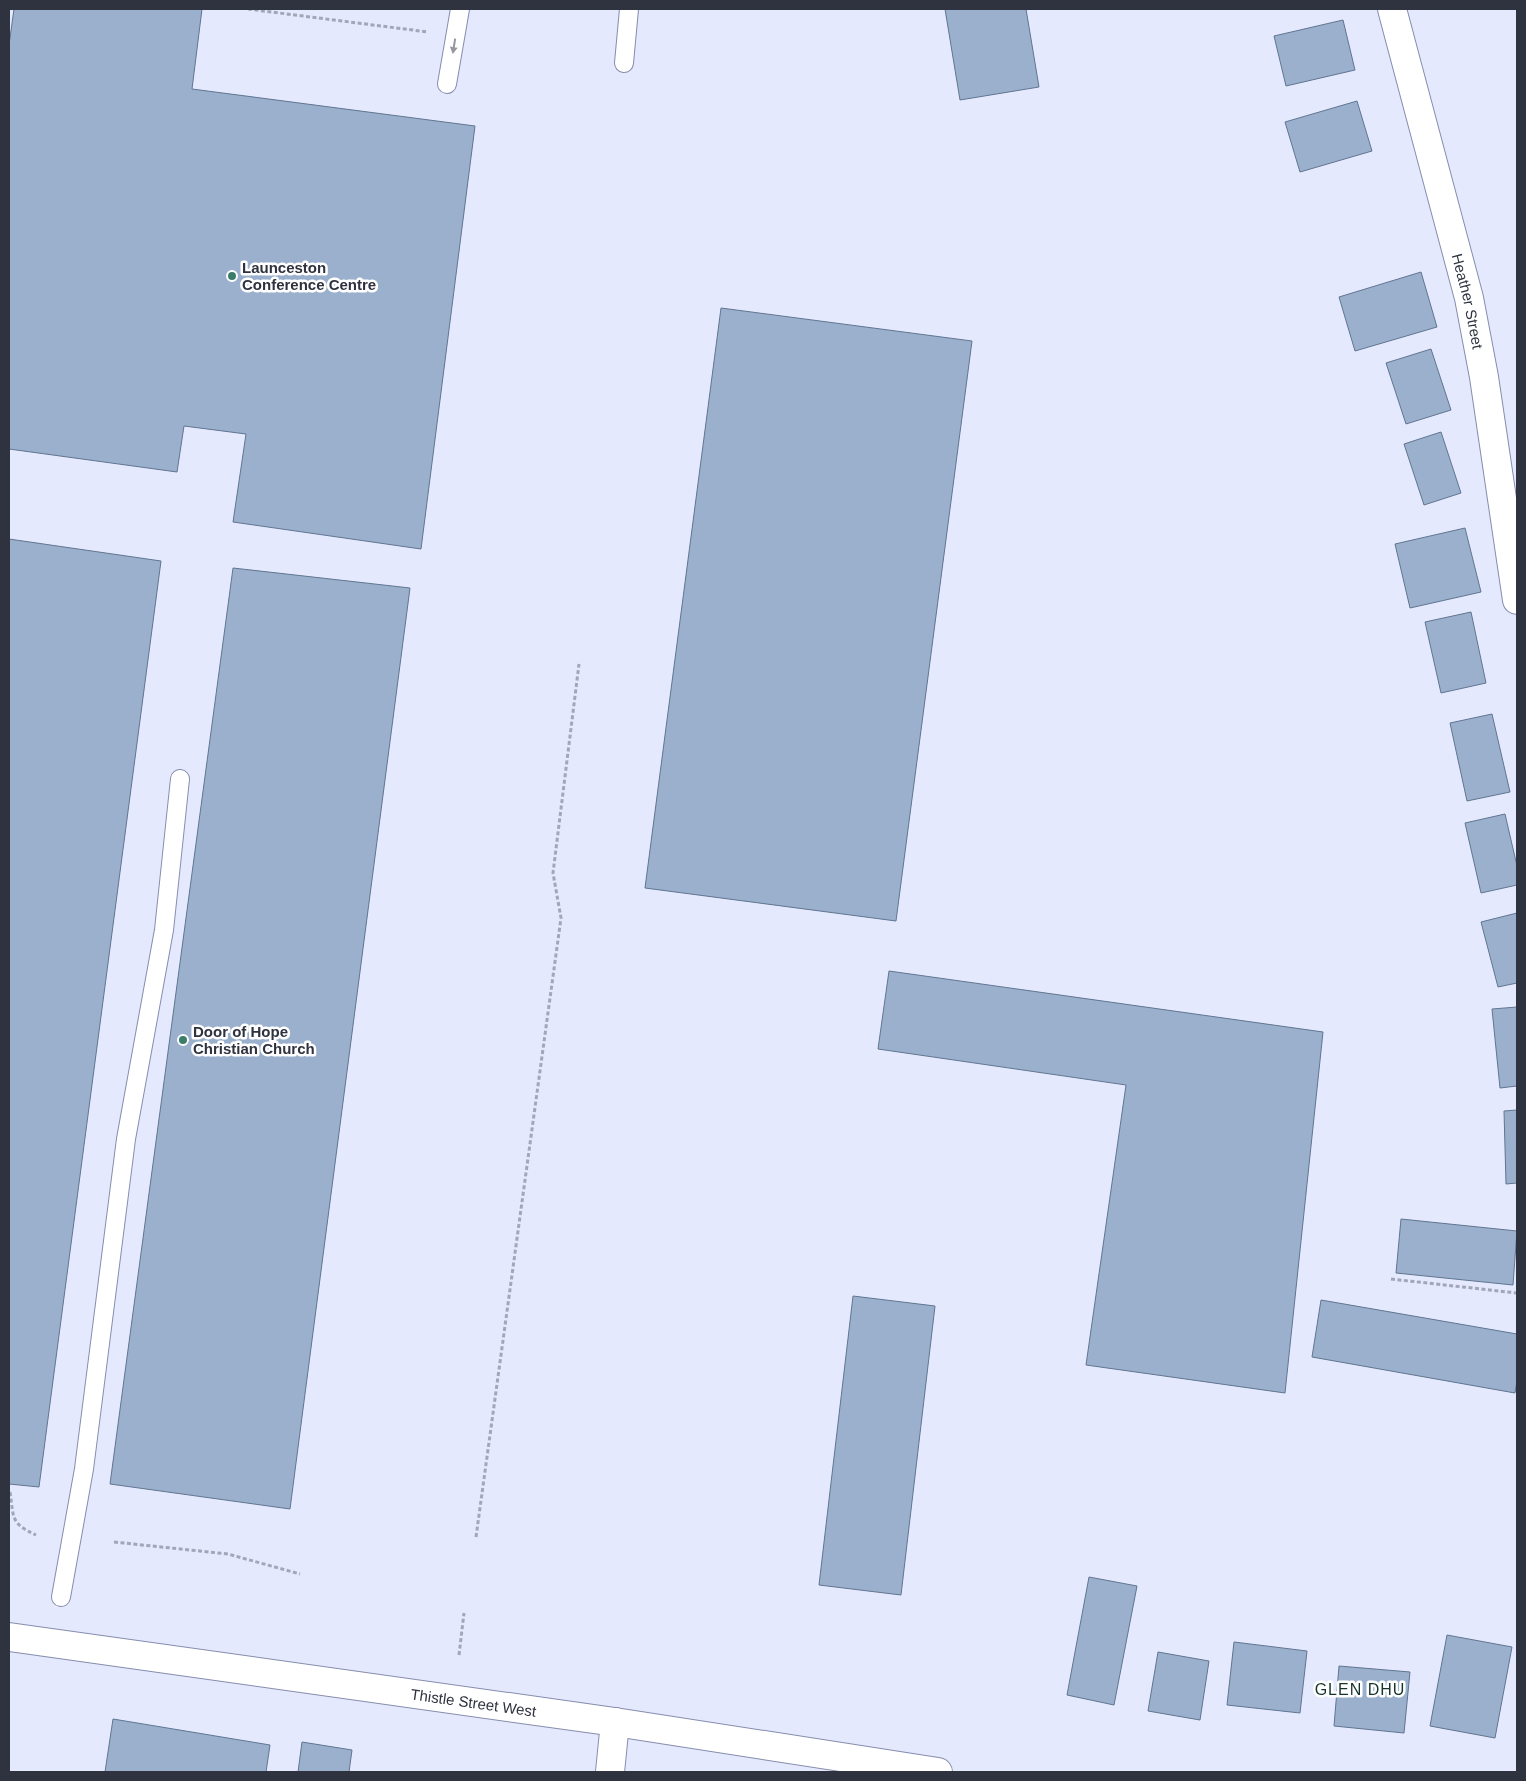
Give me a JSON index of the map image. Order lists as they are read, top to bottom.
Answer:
{
  "streets": {
    "street": ["Heather Street", "Thistle Street West"]
  },
  "districts": ["GLEN DHU"],
  "places": ["Launceston Conference Centre", "Door of Hope Christian Church"]
}
